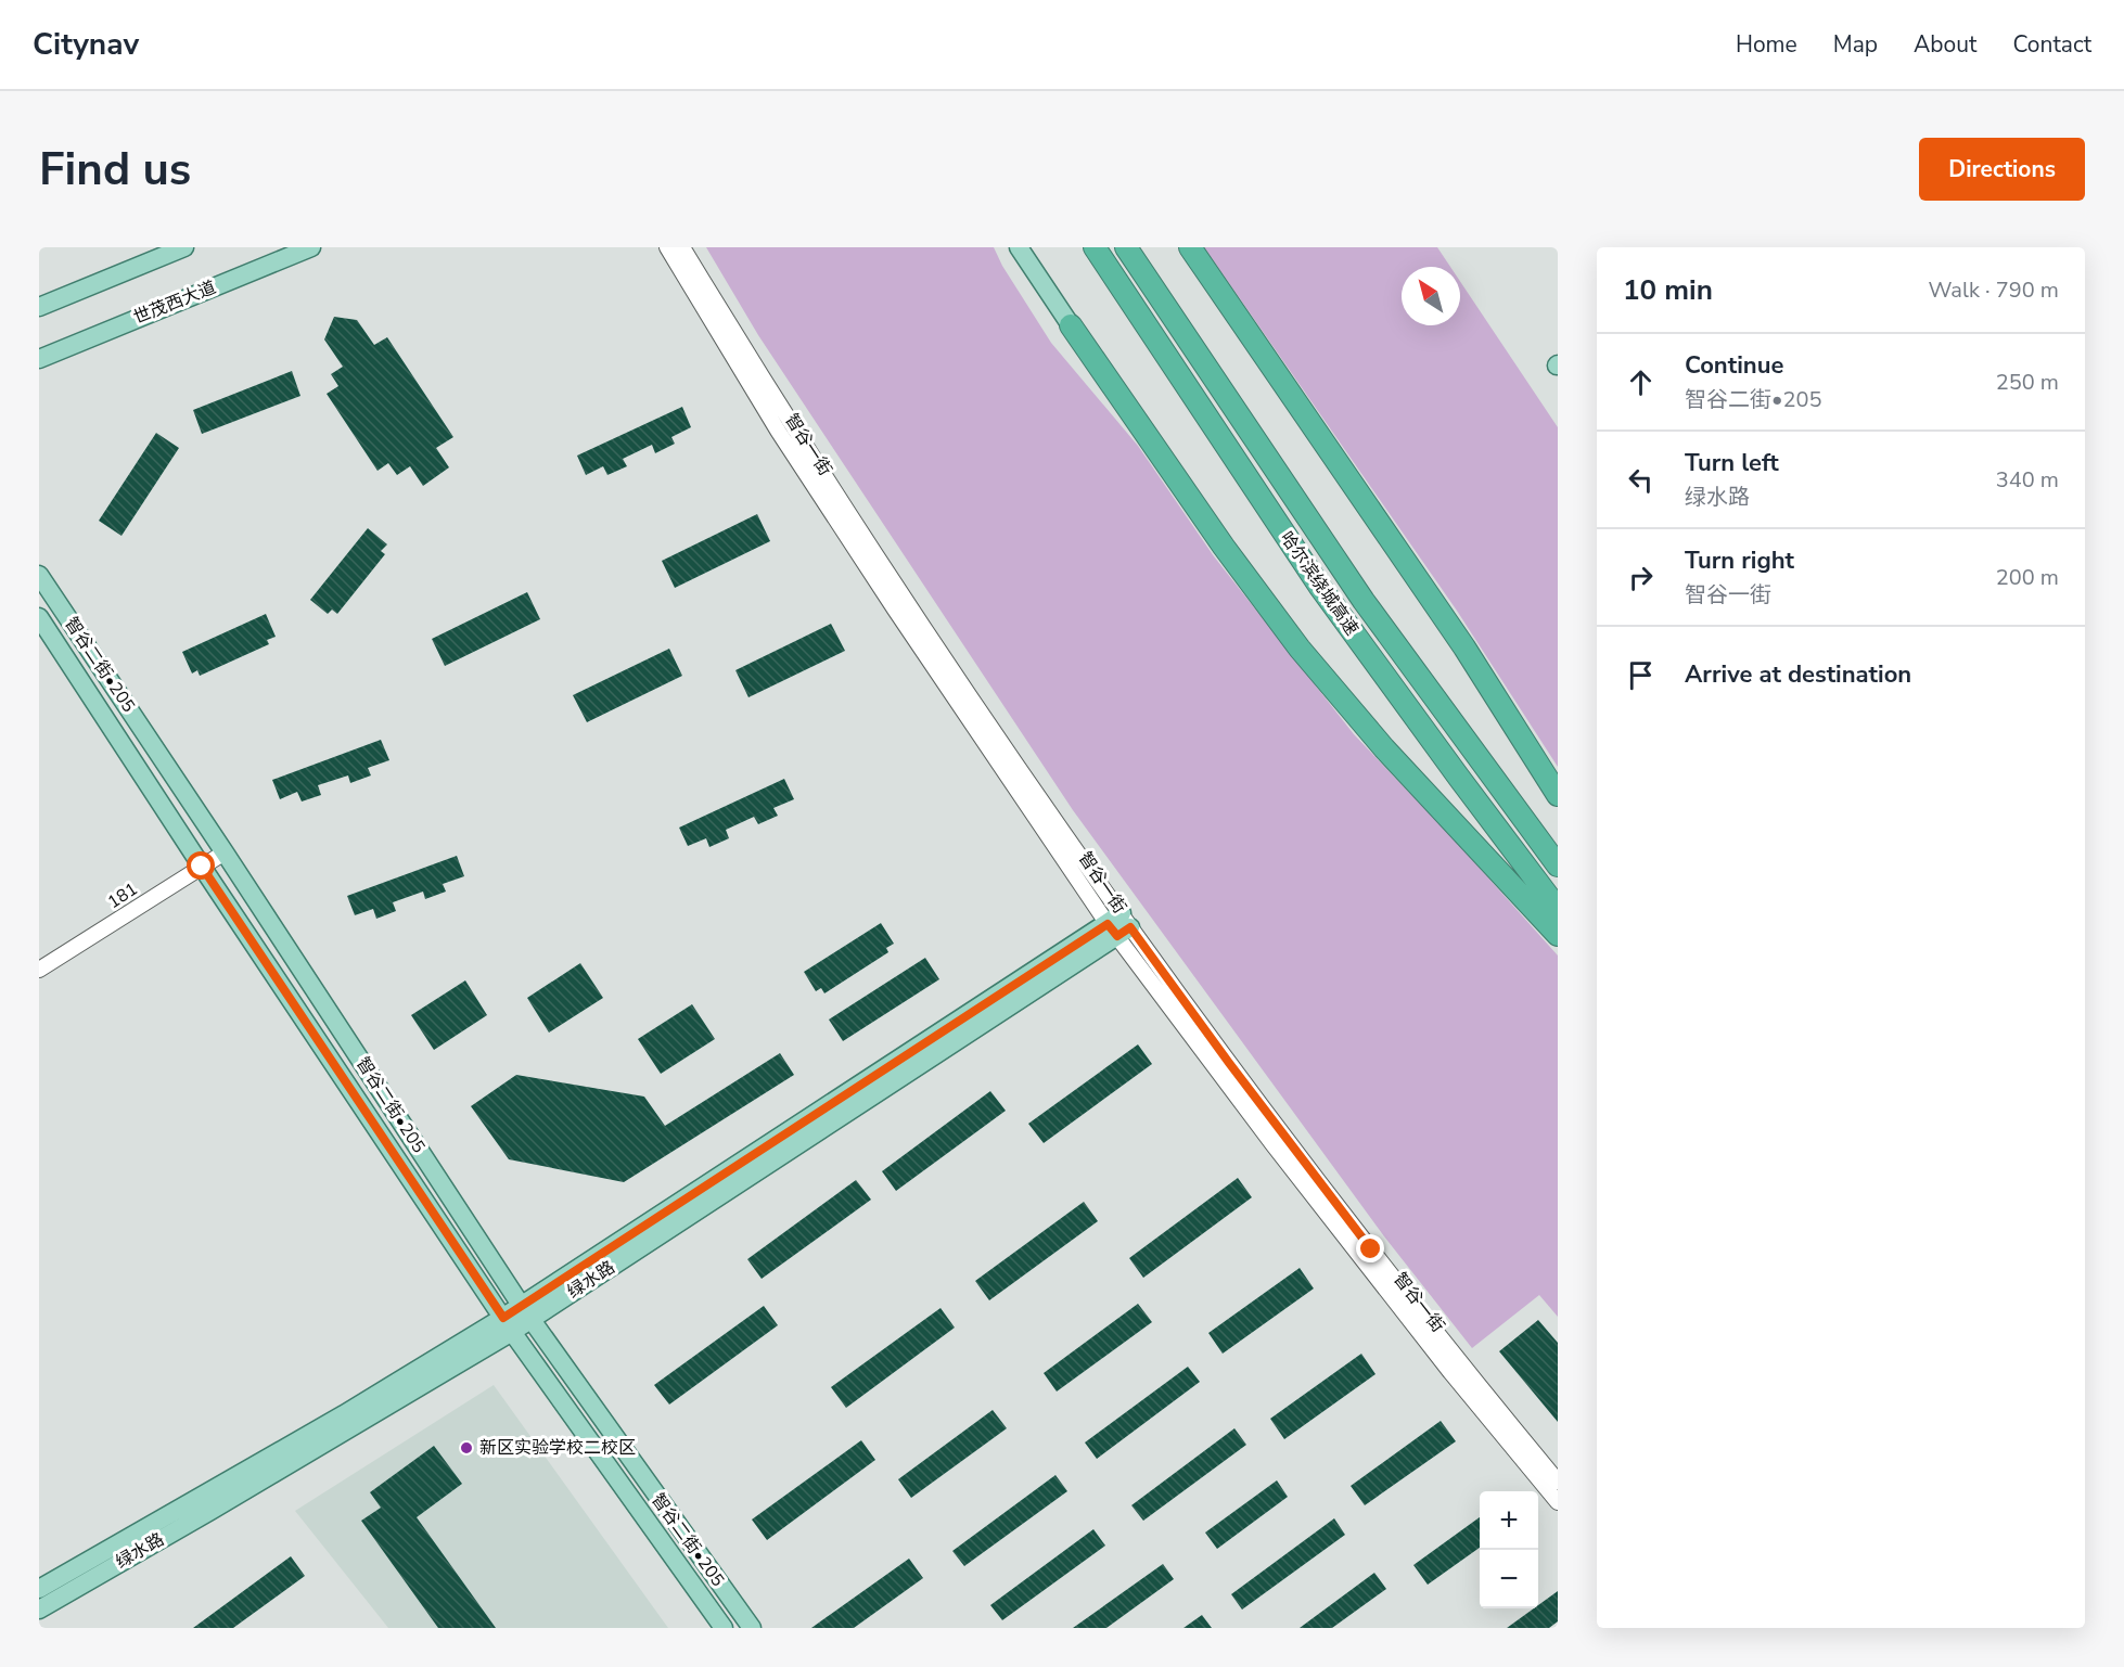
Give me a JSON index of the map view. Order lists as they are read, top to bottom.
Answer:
{
  "streets": {
    "highway": ["哈尔滨绕城高速"],
    "main road": ["世茂西大道", "智谷二街•205", "绿水路"],
    "street": ["智谷一街", "181"]
  },
  "crossings": [
    ["智谷一街", "绿水路"],
    ["智谷二街•205", "181"],
    ["智谷二街•205", "绿水路"]
  ],
  "places": ["新区实验学校二校区"],
  "north": "top left",
  "page": {
    "header": "Citynav",
    "nav": [
      "Home",
      "Map",
      "About",
      "Contact"
    ],
    "buttons": "Directions",
    "title": "Find us",
    "heading": ["10 min", "Walk · 790 m"],
    "list": [
      ["Continue", "智谷二街•205", "250 m"],
      ["Turn left", "绿水路", "340 m"],
      ["Turn right", "智谷一街", "200 m"],
      "Arrive at destination"
    ],
    "map_buttons": ["+", "−"]
  }
}
